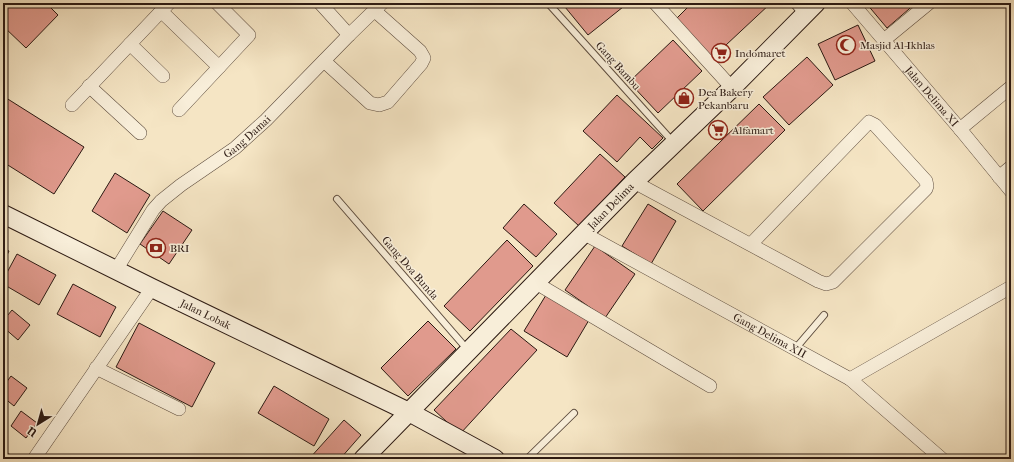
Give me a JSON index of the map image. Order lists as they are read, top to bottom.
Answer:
{
  "streets": {
    "main road": ["Jalan Delima", "Jalan Lobak"],
    "street": ["Jalan Delima XI", "Gang Damai", "Gang Delima XII"],
    "lane": ["Gang Bambu", "Gang Doa Bunda"]
  },
  "crossings": [
    ["Gang Bambu", "Jalan Delima"],
    ["Gang Damai", "Jalan Lobak"],
    ["Jalan Delima", "Gang Doa Bunda"],
    ["Jalan Delima", "Jalan Lobak"],
    ["Jalan Delima", "Gang Delima XII"]
  ],
  "places": {
    "mosque": ["Masjid Al-Ikhlas"],
    "supermarket": ["Indomaret", "Alfamart"],
    "shop": ["Dea Bakery Pekanbaru"],
    "bank": ["BRI"]
  },
  "north": "bottom left"
}
